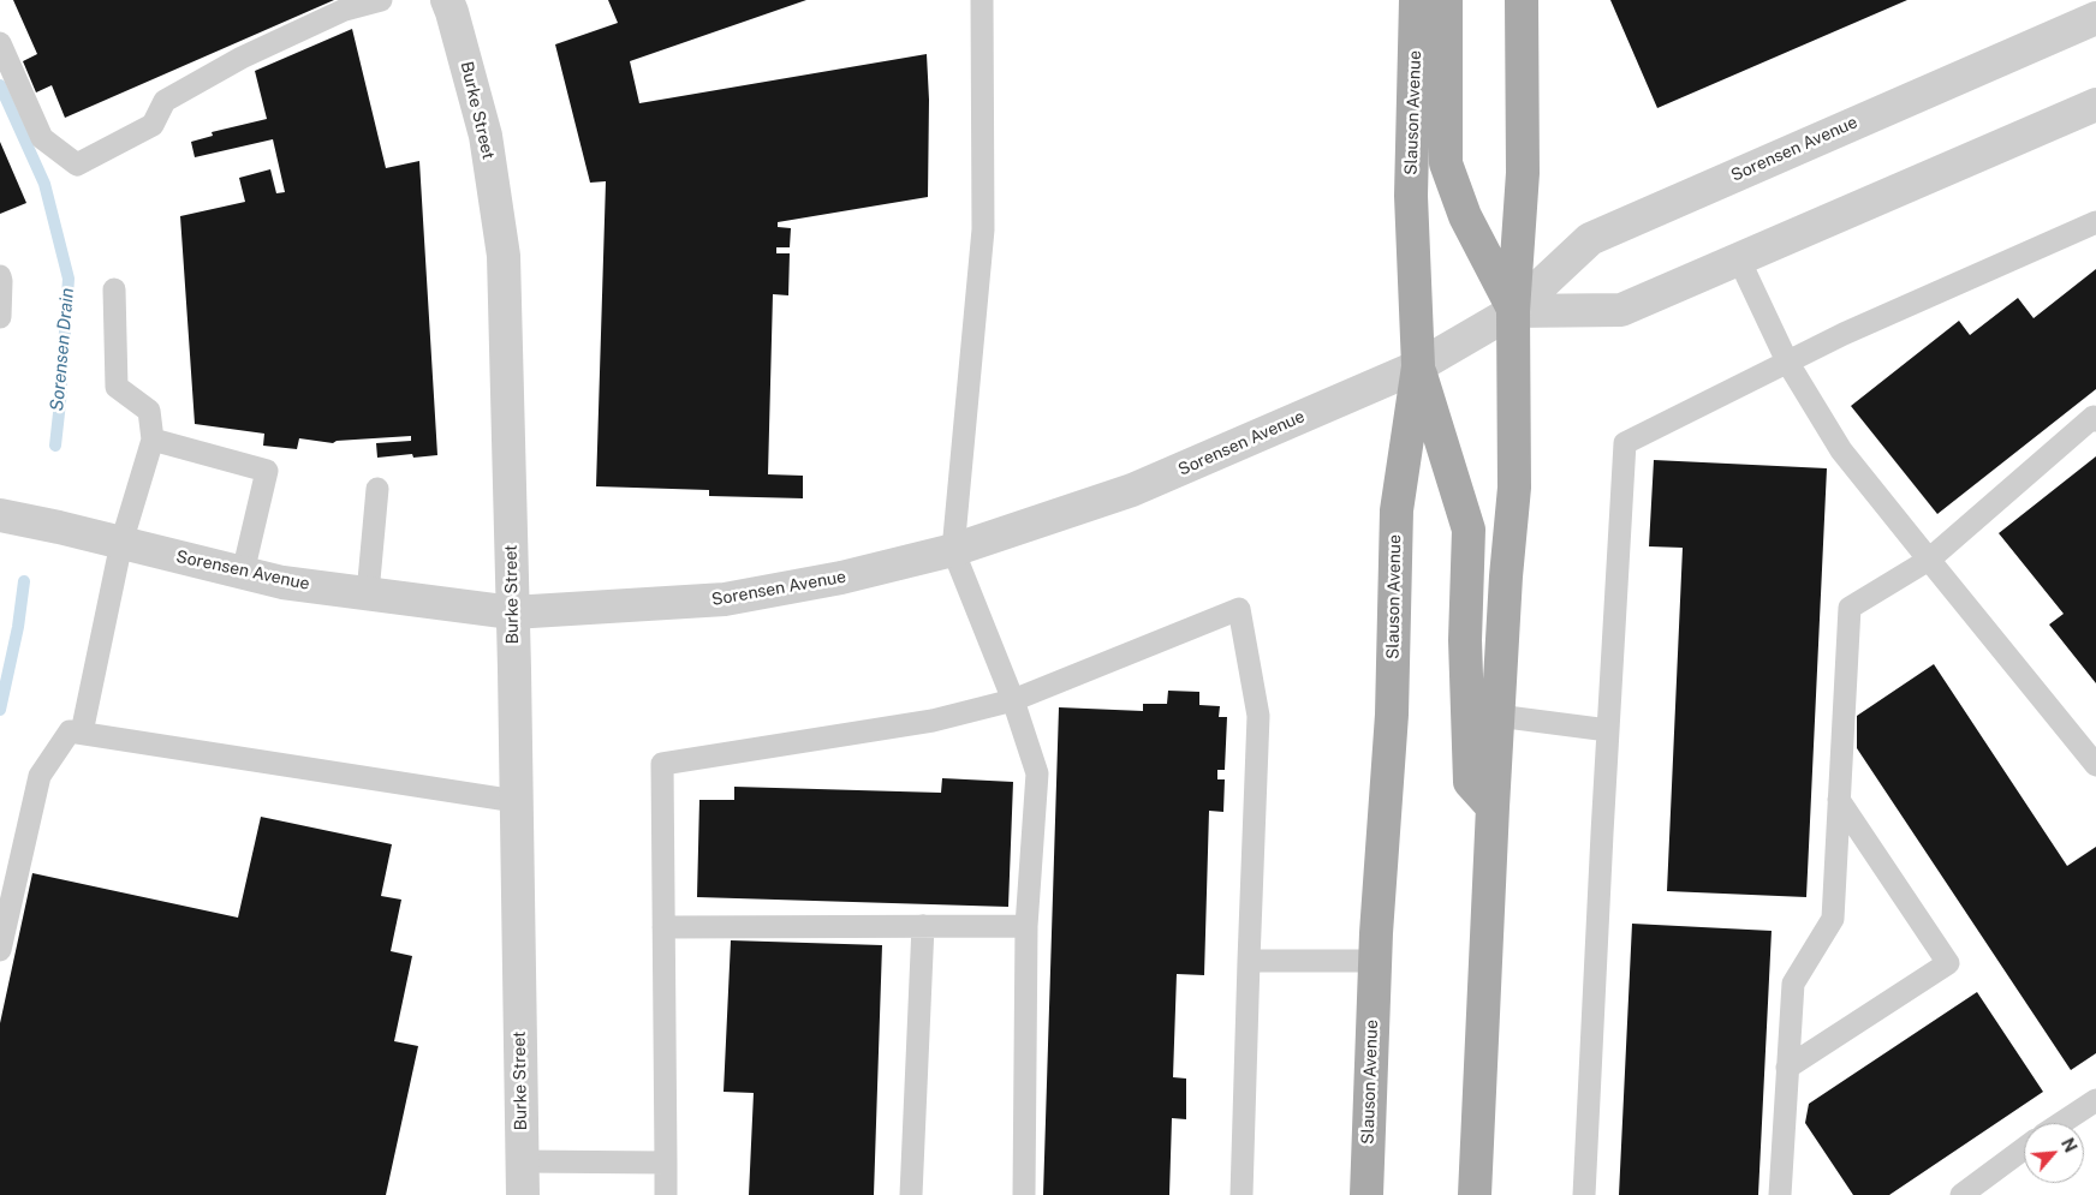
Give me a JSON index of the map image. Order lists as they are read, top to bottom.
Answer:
{
  "streets": {
    "main road": ["Slauson Avenue"],
    "street": ["Burke Street", "Sorensen Avenue"]
  },
  "crossings": [
    ["Burke Street", "Sorensen Avenue"],
    ["Slauson Avenue", "Sorensen Avenue"]
  ],
  "water": ["Sorensen Drain"],
  "north": "top right"
}
